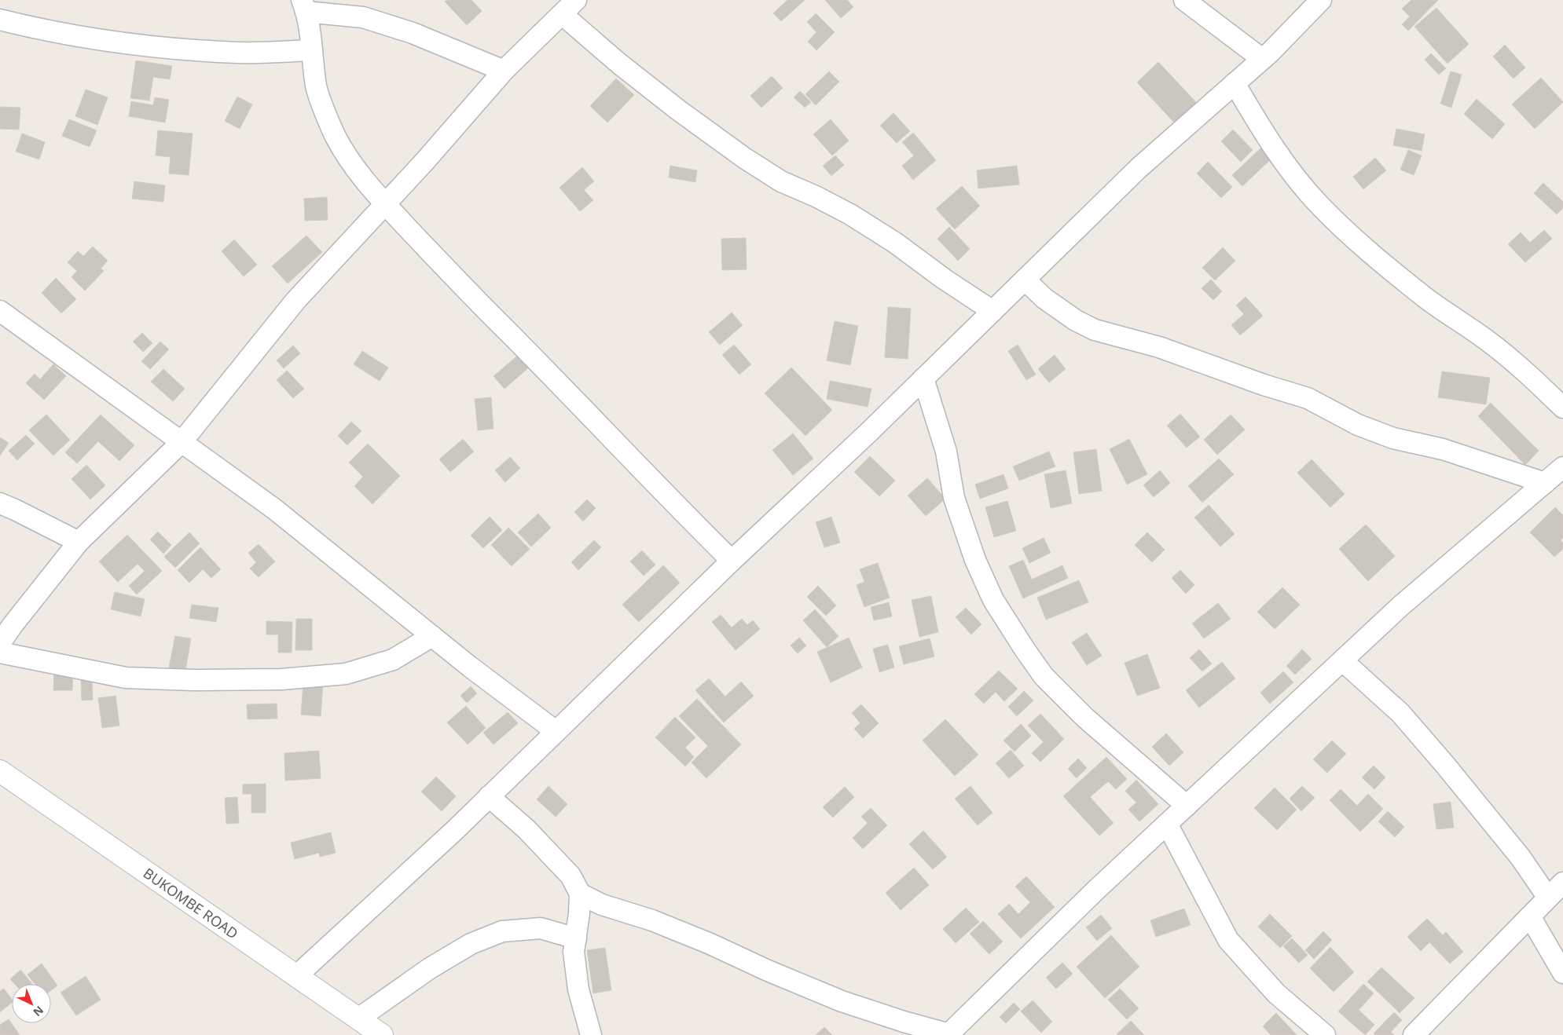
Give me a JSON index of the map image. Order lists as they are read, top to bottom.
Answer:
{
  "streets": {
    "main road": ["BUKOMBE ROAD"]
  },
  "north": "bottom right"
}
